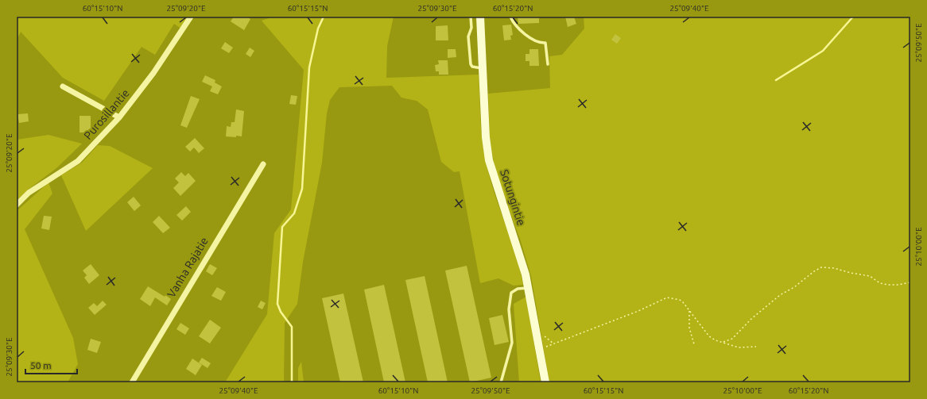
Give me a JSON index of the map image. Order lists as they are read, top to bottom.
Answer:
{
  "streets": {
    "street": ["Purosillantie", "Sotungintie", "Vanha Rajatie"]
  },
  "scale_bar": "50 m",
  "coordinates": [
    "60°15'10\"N",
    "25°09'20\"E",
    "60°15'15\"N",
    "25°09'30\"E",
    "60°15'20\"N",
    "25°09'40\"E",
    "25°09'50\"E",
    "25°10'00\"E"
  ]
}
